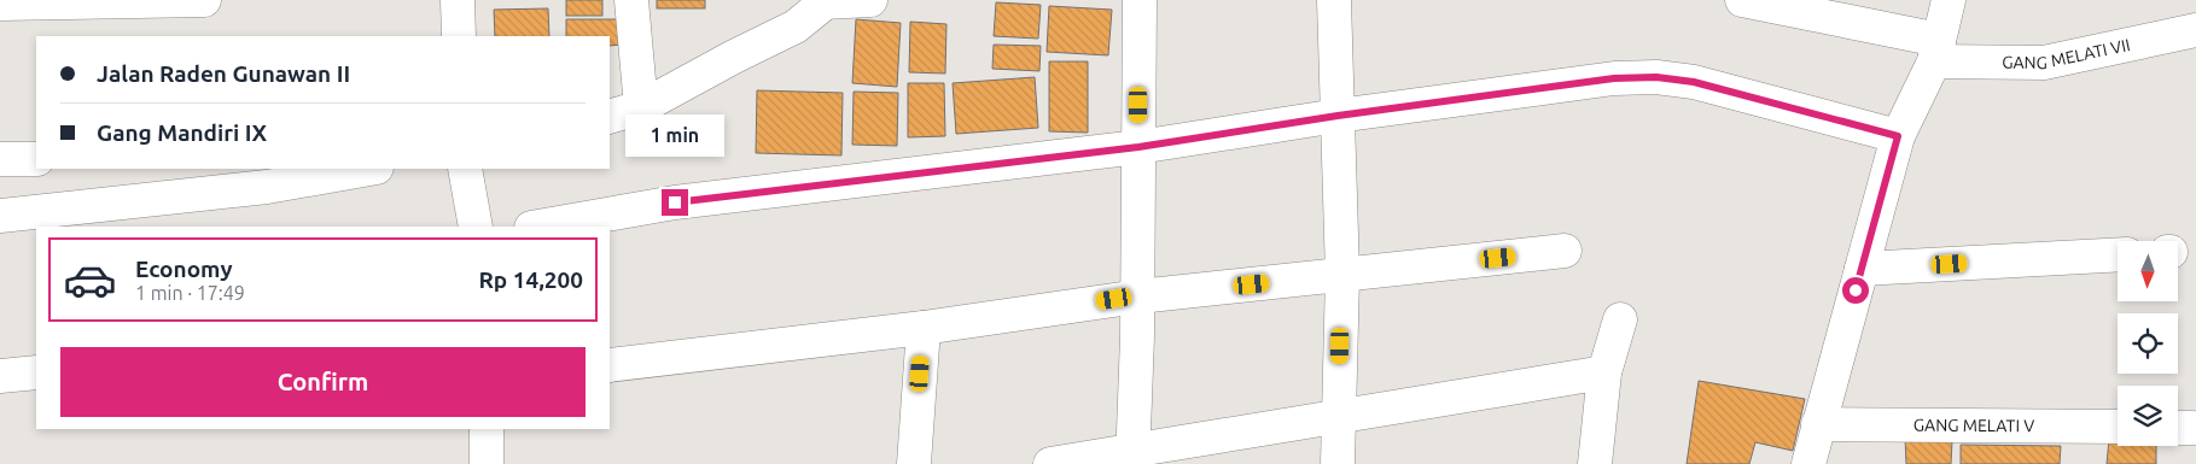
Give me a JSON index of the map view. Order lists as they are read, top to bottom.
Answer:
{
  "streets": {
    "street": ["GANG MELATI VII", "GANG MELATI V"]
  },
  "north": "bottom",
  "page": {
    "banner": ["Jalan Raden Gunawan II", "Gang Mandiri IX"],
    "bubble": "1 min",
    "list": [
      {
        "name": "Economy",
        "note": "1 min · 17:49",
        "value": "Rp 14,200"
      }
    ],
    "buttons": "Confirm"
  }
}
